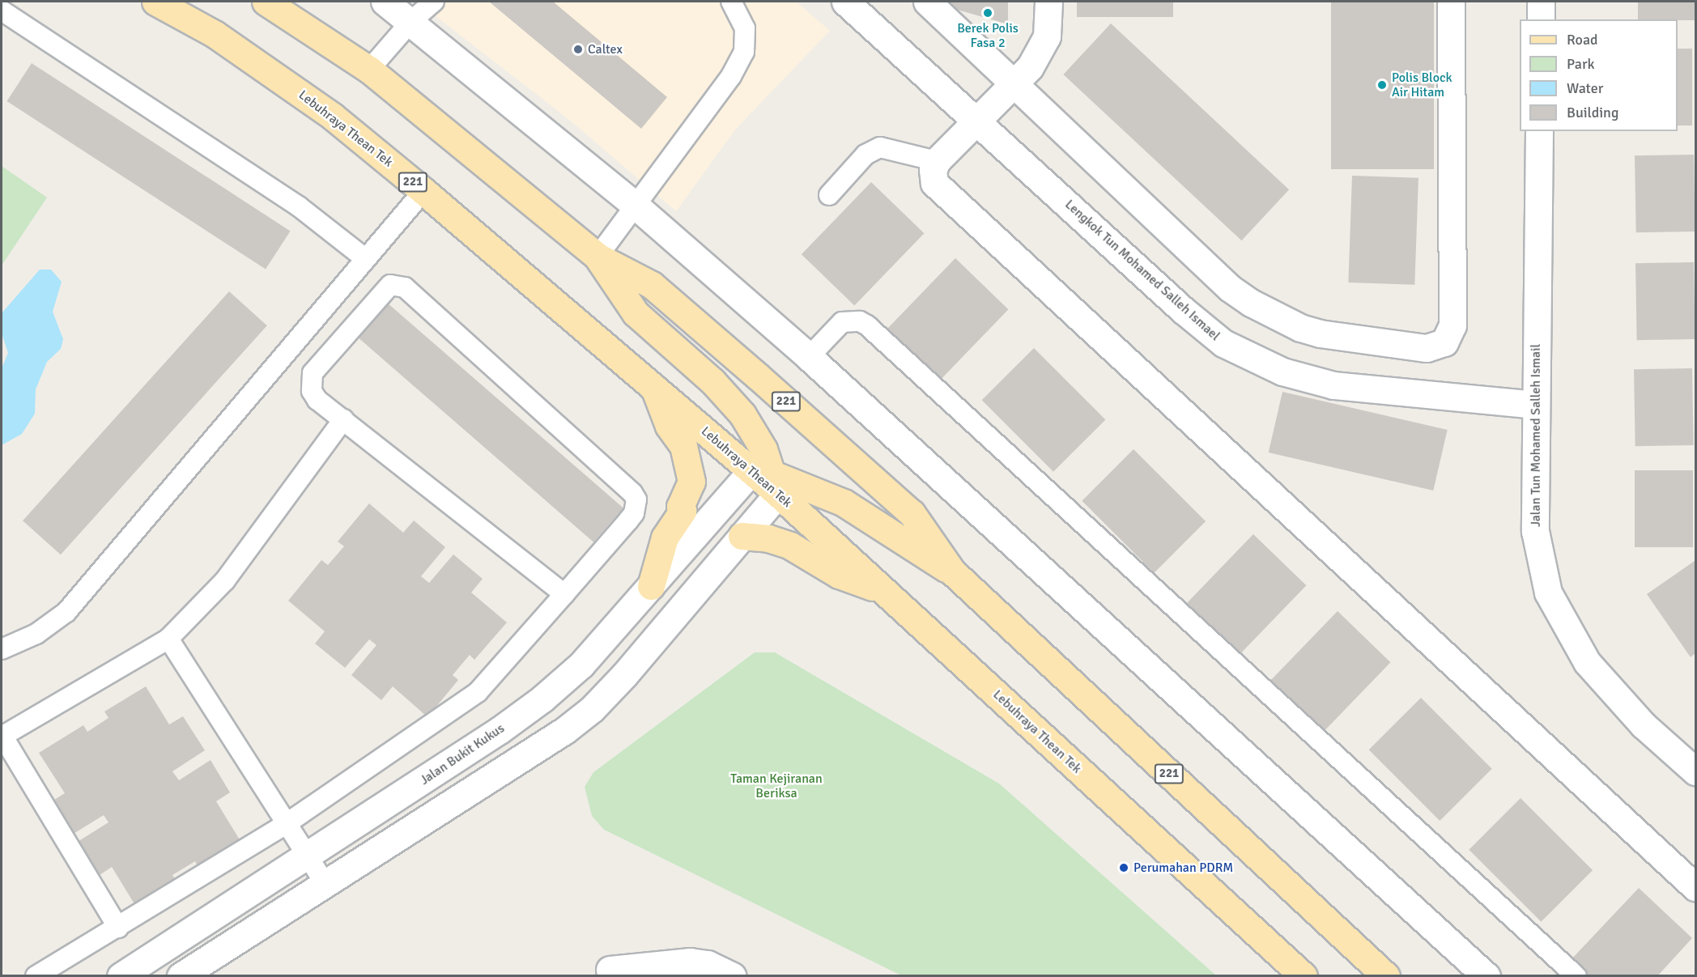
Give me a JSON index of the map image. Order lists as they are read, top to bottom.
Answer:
{
  "streets": {
    "main road": ["Lebuhraya Thean Tek", "221"],
    "street": ["Lengkok Tun Mohamed Salleh Ismael", "Jalan Tun Mohamed Salleh Ismail", "Jalan Bukit Kukus"]
  },
  "crossings": [
    ["Lebuhraya Thean Tek", "221"],
    ["Lebuhraya Thean Tek", "Jalan Bukit Kukus"],
    ["221", "Jalan Bukit Kukus"],
    ["Lengkok Tun Mohamed Salleh Ismael", "Jalan Tun Mohamed Salleh Ismail"]
  ],
  "parks": ["Taman Kejiranan Beriksa"],
  "places": [
    "Berek Polis Fasa 2",
    "Caltex",
    "Polis Block Air Hitam",
    "Perumahan PDRM"
  ],
  "legend": [
    "Road",
    "Park",
    "Water",
    "Building"
  ]
}
